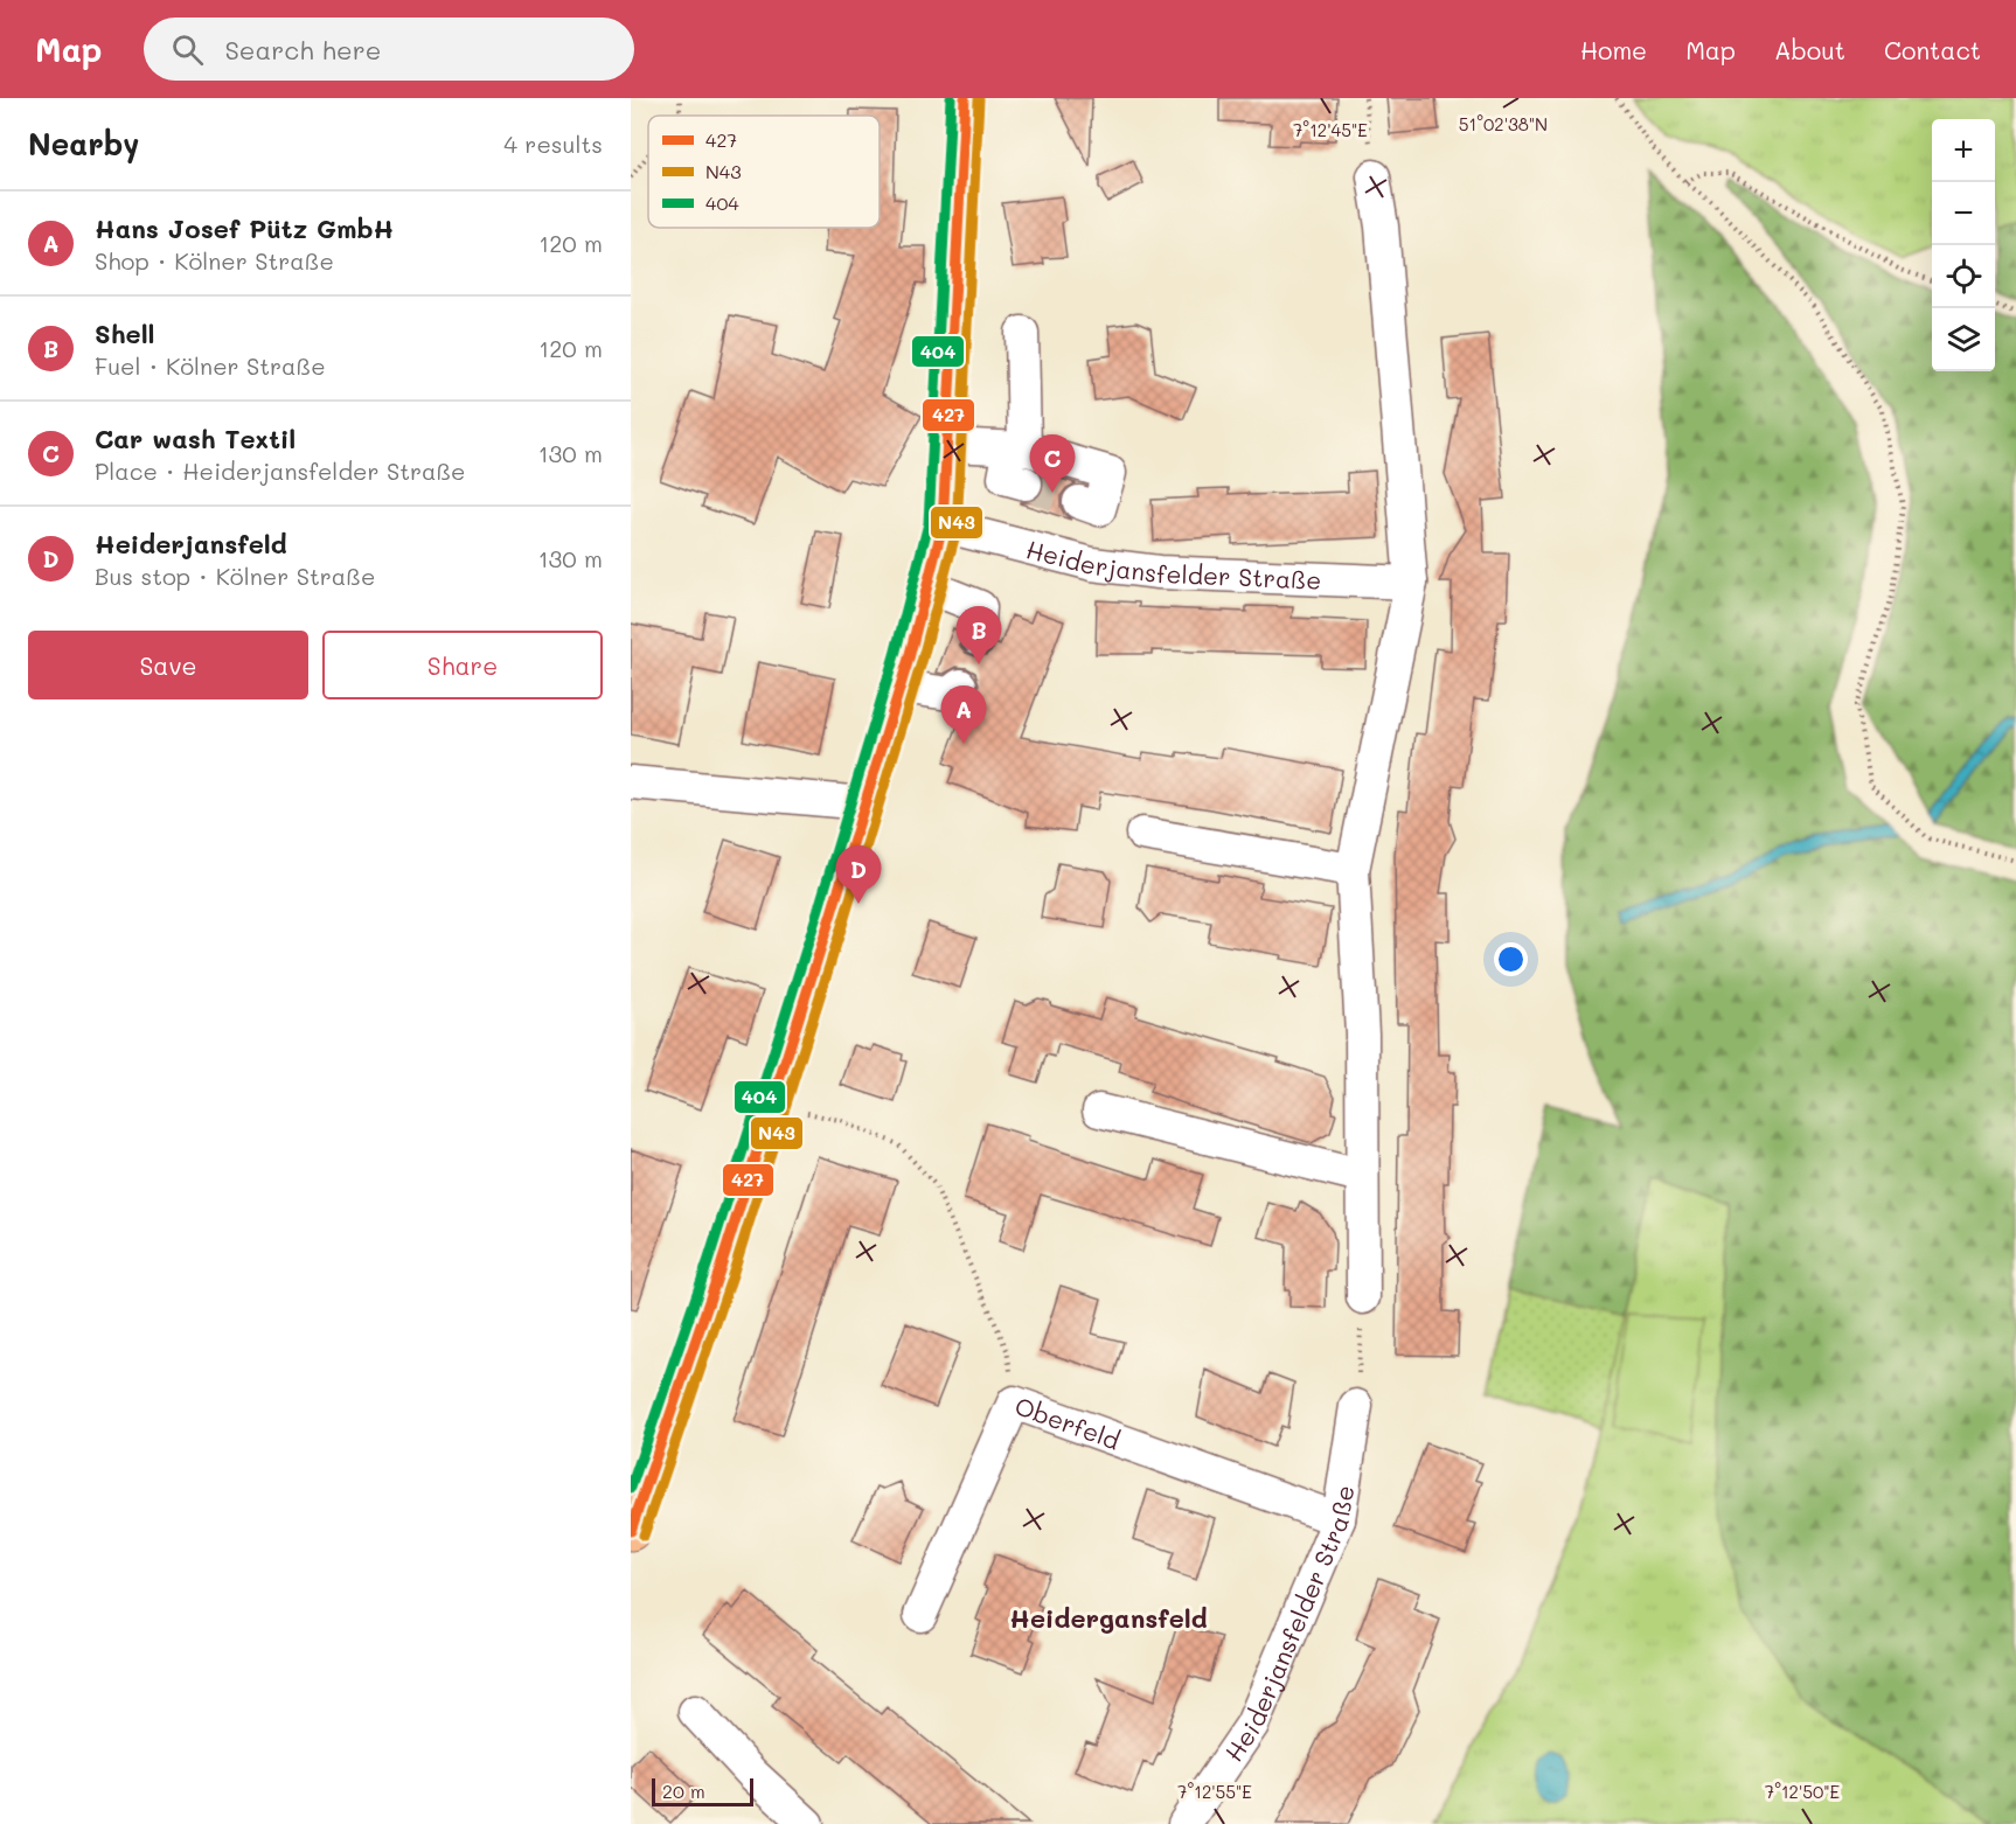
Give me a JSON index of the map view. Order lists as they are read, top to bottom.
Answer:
{
  "streets": {
    "street": ["Heiderjansfelder Straße", "Oberfeld"]
  },
  "crossings": [
    ["Heiderjansfelder Straße", "Oberfeld"]
  ],
  "districts": ["Heidergansfeld"],
  "lines": ["transit line 427", "transit line 404", "transit line N43"],
  "legend": ["427", "N43", "404"],
  "scale_bar": "20 m",
  "page": {
    "header": "Map",
    "search": "Search here",
    "nav": [
      "Home",
      "Map",
      "About",
      "Contact"
    ],
    "heading": ["Nearby", "4 results"],
    "map_buttons": ["+", "−"],
    "list": [
      {
        "mark": "A",
        "name": "Hans Josef Pütz GmbH",
        "note": "Shop · Kölner Straße",
        "value": "120 m"
      },
      {
        "mark": "B",
        "name": "Shell",
        "note": "Fuel · Kölner Straße",
        "value": "120 m"
      },
      {
        "mark": "C",
        "name": "Car wash Textil",
        "note": "Place · Heiderjansfelder Straße",
        "value": "130 m"
      },
      {
        "mark": "D",
        "name": "Heiderjansfeld",
        "note": "Bus stop · Kölner Straße",
        "value": "130 m"
      }
    ],
    "pins": [
      "C",
      "B",
      "A",
      "D"
    ],
    "buttons": ["Save", "Share"],
    "scale": "20 m"
  },
  "coordinates": [
    "51°02'38\"N",
    "7°12'45\"E",
    "7°12'55\"E",
    "7°12'50\"E"
  ]
}
